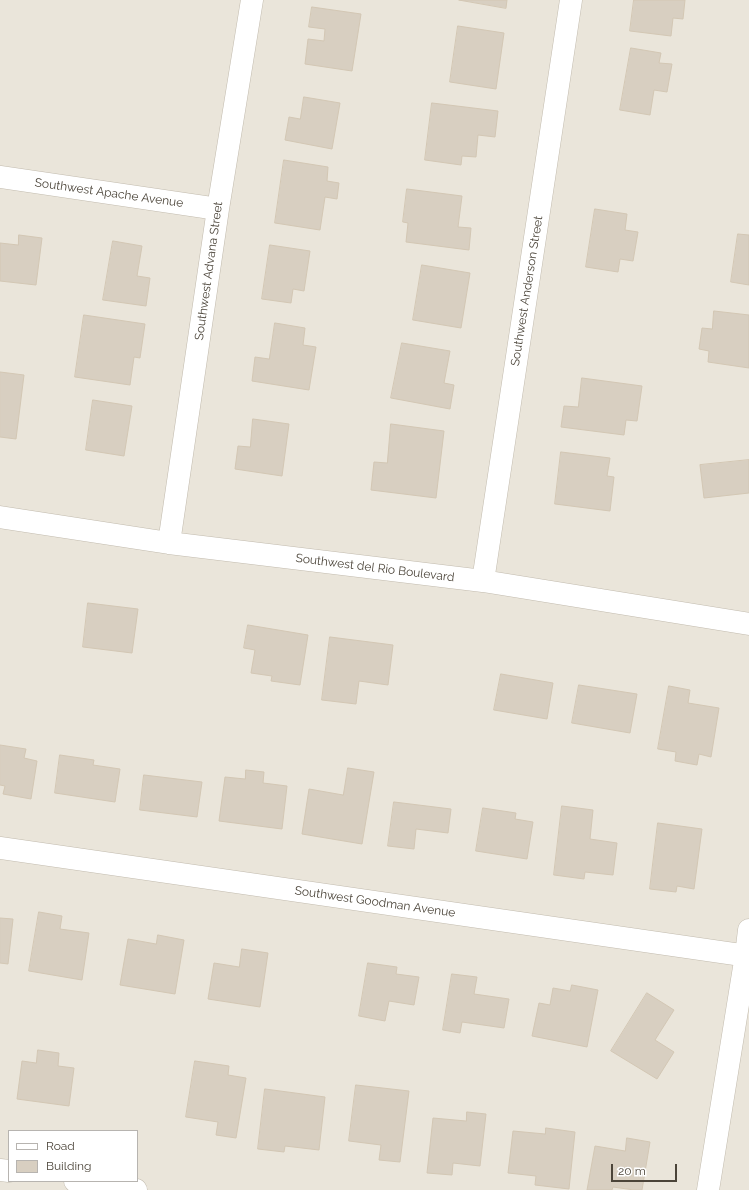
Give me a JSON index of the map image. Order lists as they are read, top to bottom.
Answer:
{
  "streets": {
    "street": [
      "Southwest Apache Avenue",
      "Southwest Advana Street",
      "Southwest Anderson Street",
      "Southwest del Rio Boulevard",
      "Southwest Goodman Avenue"
    ]
  },
  "crossings": [
    ["Southwest Apache Avenue", "Southwest Advana Street"],
    ["Southwest Advana Street", "Southwest del Rio Boulevard"],
    ["Southwest Anderson Street", "Southwest del Rio Boulevard"]
  ],
  "legend": ["Road", "Building"],
  "scale_bar": "20 m"
}
